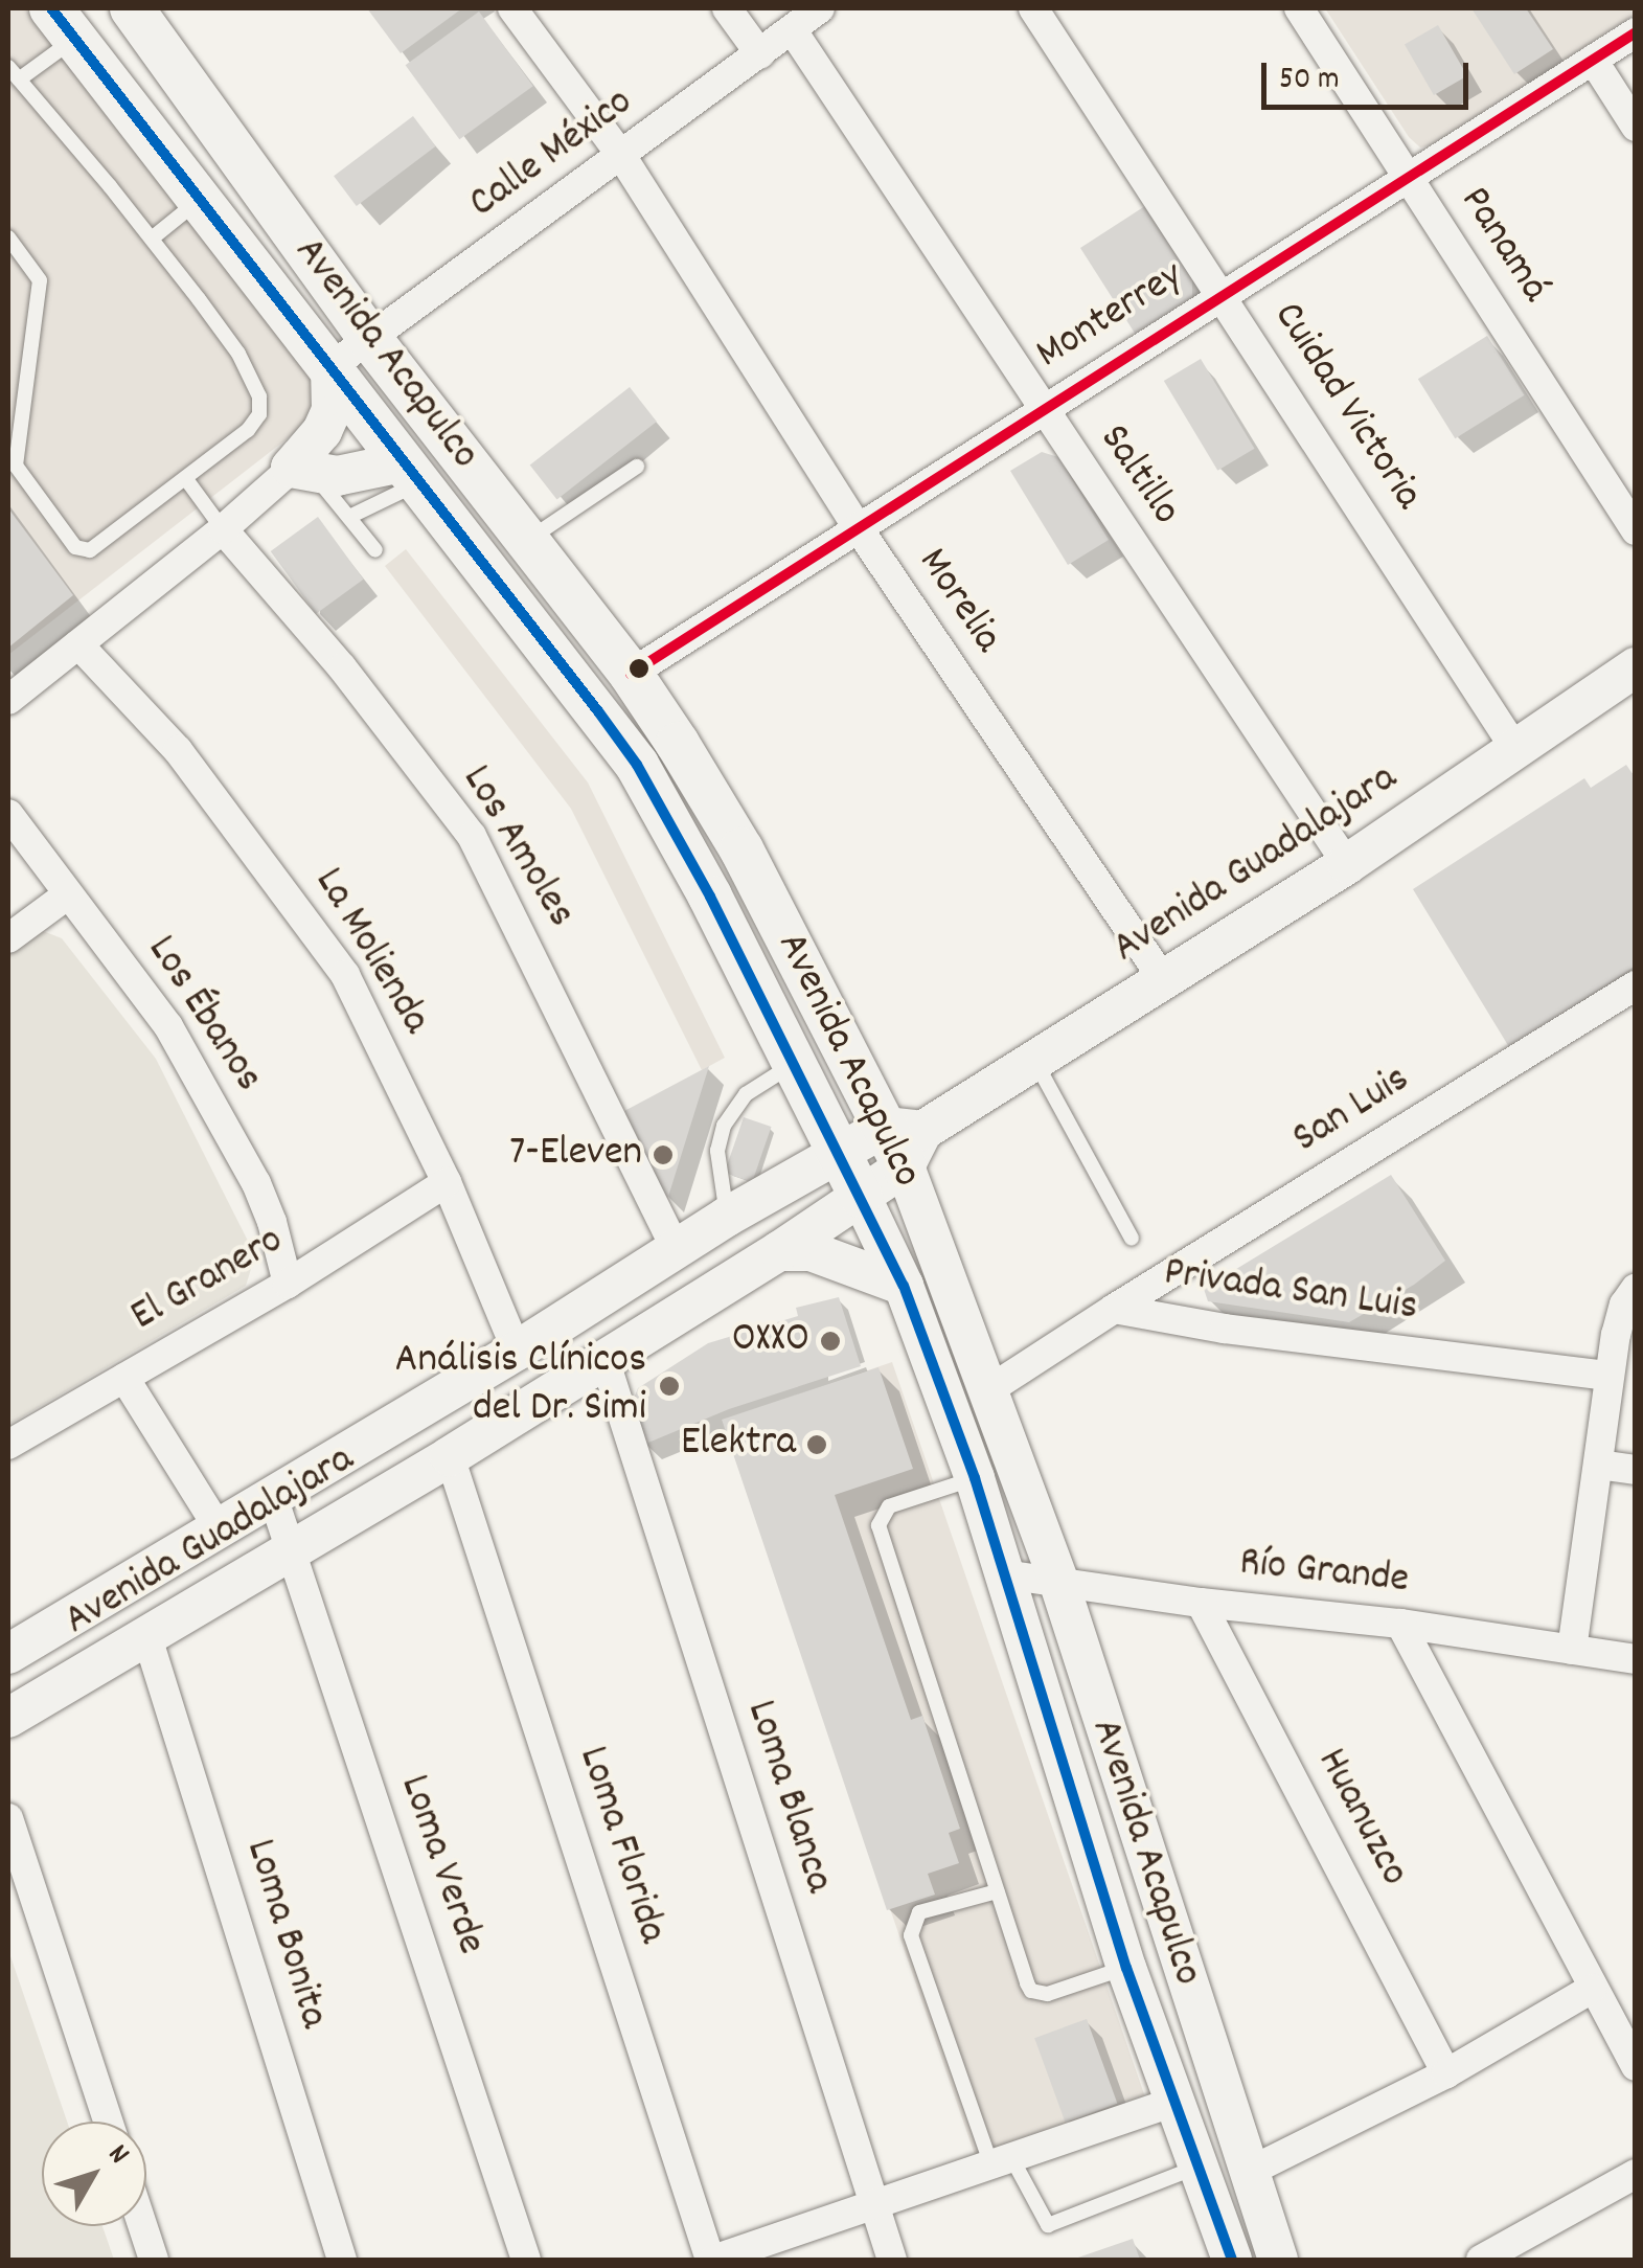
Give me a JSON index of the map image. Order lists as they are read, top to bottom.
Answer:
{
  "streets": {
    "main road": ["Avenida Acapulco", "Avenida Guadalajara"],
    "street": [
      "Calle México",
      "Panamá",
      "Monterrey",
      "Cuidad Victoria",
      "Saltillo",
      "Morelia",
      "Los Amoles",
      "La Molienda",
      "Los Ébanos",
      "San Luis",
      "El Granero",
      "Privada San Luis",
      "Río Grande",
      "Loma Blanca",
      "Huanuzco",
      "Loma Florida",
      "Loma Verde",
      "Loma Bonita"
    ]
  },
  "crossings": [
    ["Calle México", "Avenida Acapulco"],
    ["Calle México", "Saltillo"],
    ["Calle México", "Morelia"],
    ["Panamá", "Monterrey"],
    ["Monterrey", "Avenida Acapulco"],
    ["Monterrey", "Cuidad Victoria"],
    ["Monterrey", "Saltillo"],
    ["Monterrey", "Morelia"],
    ["Avenida Acapulco", "Avenida Guadalajara"],
    ["Avenida Acapulco", "Privada San Luis"],
    ["Avenida Acapulco", "Río Grande"],
    ["Cuidad Victoria", "Avenida Guadalajara"],
    ["Saltillo", "Avenida Guadalajara"],
    ["Morelia", "Avenida Guadalajara"],
    ["Los Amoles", "Avenida Guadalajara"],
    ["Avenida Guadalajara", "La Molienda"],
    ["Avenida Guadalajara", "Loma Blanca"],
    ["Avenida Guadalajara", "Loma Florida"],
    ["Avenida Guadalajara", "Loma Verde"],
    ["Avenida Guadalajara", "Loma Bonita"],
    ["La Molienda", "El Granero"],
    ["Los Ébanos", "El Granero"],
    ["San Luis", "Privada San Luis"],
    ["Río Grande", "Huanuzco"]
  ],
  "places": [
    "7-Eleven",
    "OXXO",
    "Análisis Clínicos del Dr. Simi",
    "Elektra"
  ],
  "scale_bar": "50 m",
  "north": "top right"
}
